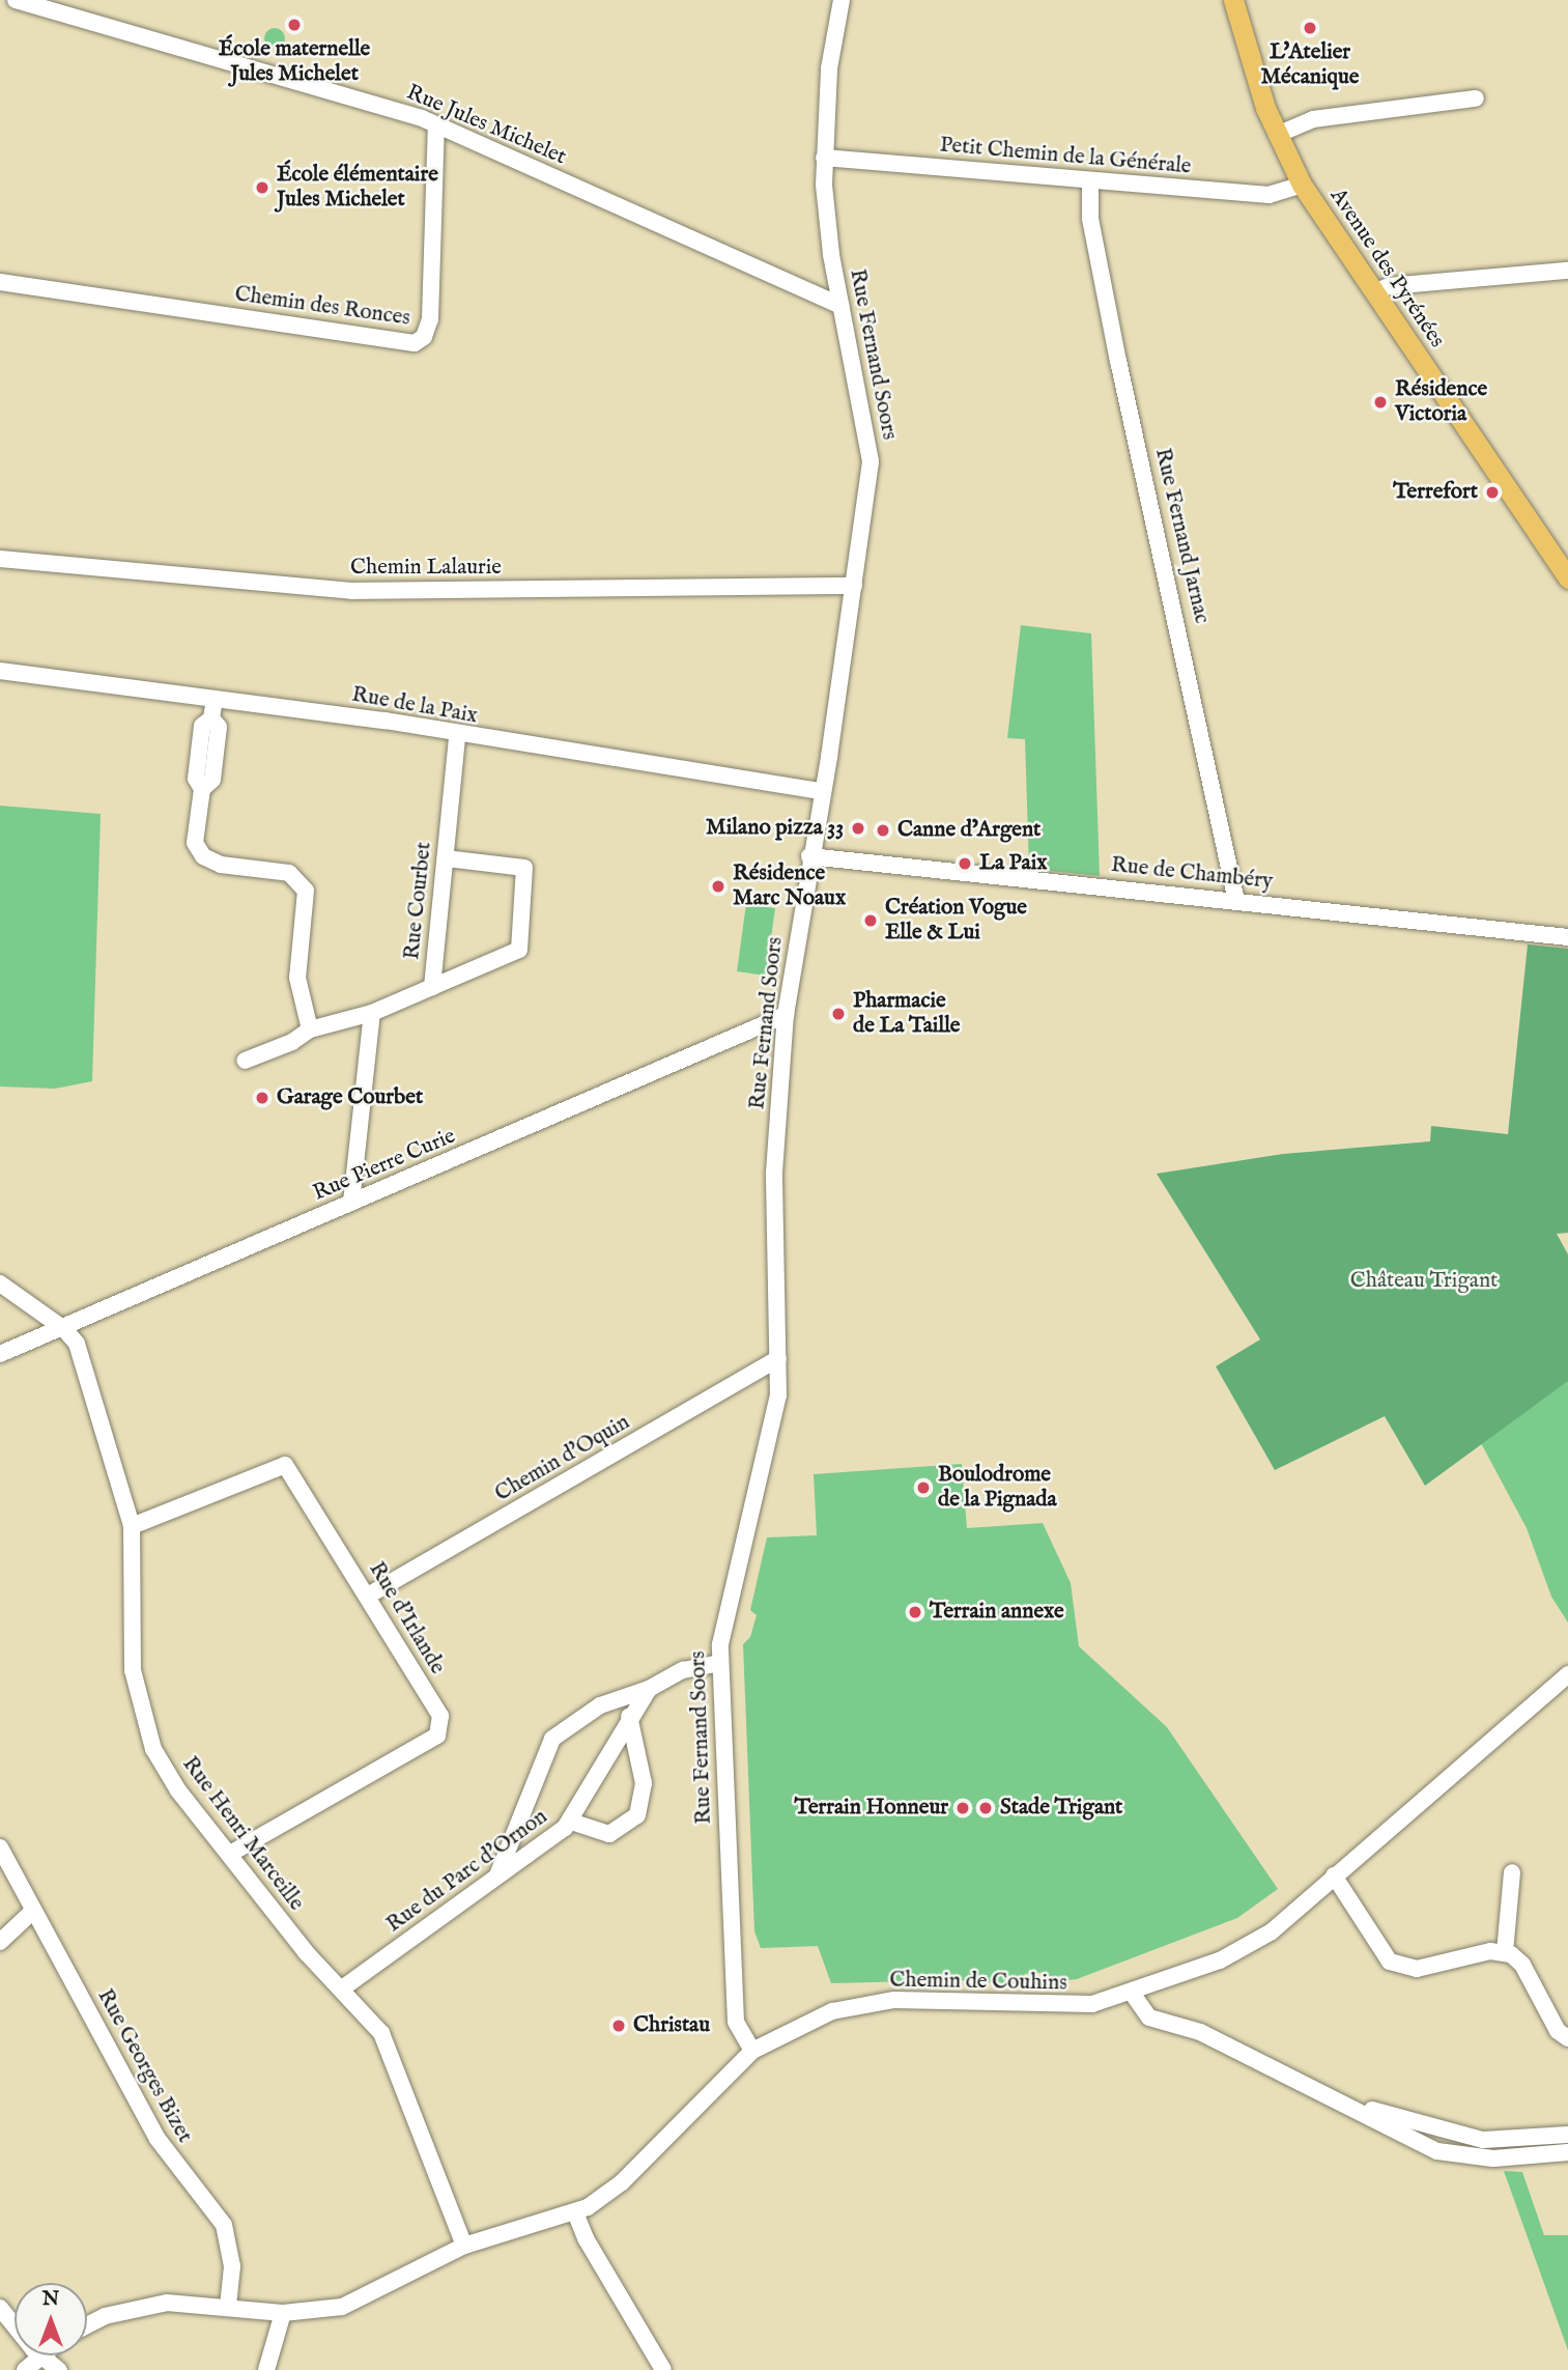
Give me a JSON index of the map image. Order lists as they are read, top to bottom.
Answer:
{
  "streets": {
    "main road": ["Avenue des Pyrénées"],
    "street": [
      "Rue Jules Michelet",
      "Petit Chemin de la Générale",
      "Chemin des Ronces",
      "Rue Fernand Soors",
      "Rue Fernand Jarnac",
      "Chemin Lalaurie",
      "Rue de la Paix",
      "Rue de Chambéry",
      "Rue Courbet",
      "Rue Pierre Curie",
      "Chemin d'Oquin",
      "Rue d'Irlande",
      "Rue Henri Marceille",
      "Rue du Parc d'Ornon",
      "Chemin de Couhins",
      "Rue Georges Bizet"
    ]
  },
  "crossings": [
    ["Rue Jules Michelet", "Chemin des Ronces"],
    ["Rue Jules Michelet", "Rue Fernand Soors"],
    ["Petit Chemin de la Générale", "Avenue des Pyrénées"],
    ["Petit Chemin de la Générale", "Rue Fernand Soors"],
    ["Petit Chemin de la Générale", "Rue Fernand Jarnac"],
    ["Rue Fernand Soors", "Chemin Lalaurie"],
    ["Rue Fernand Soors", "Rue de la Paix"],
    ["Rue Fernand Soors", "Rue de Chambéry"],
    ["Rue Fernand Soors", "Rue Pierre Curie"],
    ["Rue Fernand Soors", "Chemin d'Oquin"],
    ["Rue Fernand Soors", "Rue du Parc d'Ornon"],
    ["Rue Fernand Soors", "Chemin de Couhins"],
    ["Rue Fernand Jarnac", "Rue de Chambéry"],
    ["Rue de la Paix", "Rue Courbet"],
    ["Rue Pierre Curie", "Rue Henri Marceille"],
    ["Chemin d'Oquin", "Rue d'Irlande"],
    ["Rue d'Irlande", "Rue Henri Marceille"],
    ["Rue Henri Marceille", "Rue du Parc d'Ornon"],
    ["Rue Henri Marceille", "Chemin de Couhins"],
    ["Chemin de Couhins", "Rue Georges Bizet"]
  ],
  "parks": ["Château Trigant"],
  "places": [
    "École maternelle Jules Michelet",
    "L'Atelier Mécanique",
    "École élémentaire Jules Michelet",
    "Résidence Victoria",
    "Terrefort",
    "Milano pizza 33",
    "Canne d’Argent",
    "La Paix",
    "Résidence Marc Noaux",
    "Création Vogue Elle & Lui",
    "Pharmacie de La Taille",
    "Garage Courbet",
    "Boulodrome de la Pignada",
    "Terrain annexe",
    "Terrain Honneur",
    "Stade Trigant",
    "Christau"
  ],
  "north": "top"
}
